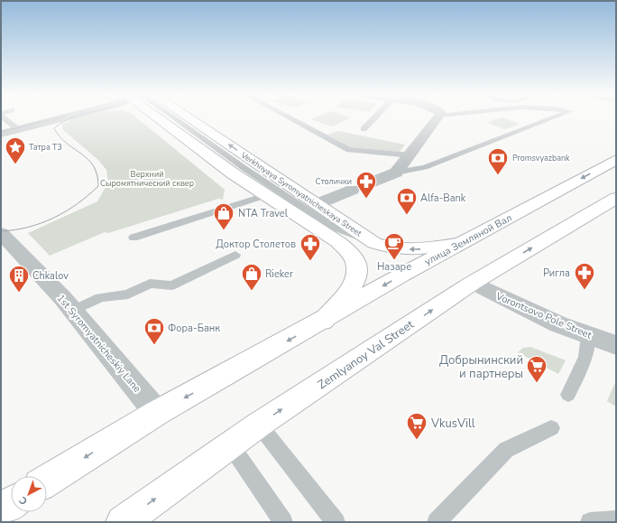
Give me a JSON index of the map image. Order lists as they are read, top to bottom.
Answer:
{
  "streets": {
    "main road": ["Verkhnyaya Syromyatnicheskaya Street", "улица Земляной Вал", "Zemlyanoy Val Street"],
    "street": ["Vorontsovo Pole Street", "1st Syromyatnicheskiy Lane"]
  },
  "crossings": [
    ["Verkhnyaya Syromyatnicheskaya Street", "улица Земляной Вал"],
    ["Vorontsovo Pole Street", "Zemlyanoy Val Street"]
  ],
  "one_way": ["улица Земляной Вал"],
  "parks": ["Верхний Сыромятнический сквер"],
  "places": {
    "place": ["Татра T3"],
    "bank": ["Promsvyazbank", "Alfa-Bank", "Фора-Банк"],
    "pharmacy": ["Столички", "Доктор Столетов", "Ригла"],
    "shop": ["NTA Travel", "Rieker"],
    "cafe": ["Назаре"],
    "building": ["Chkalov"],
    "supermarket": ["Добрынинский и партнеры", "VkusVill"]
  },
  "north": "bottom left"
}
